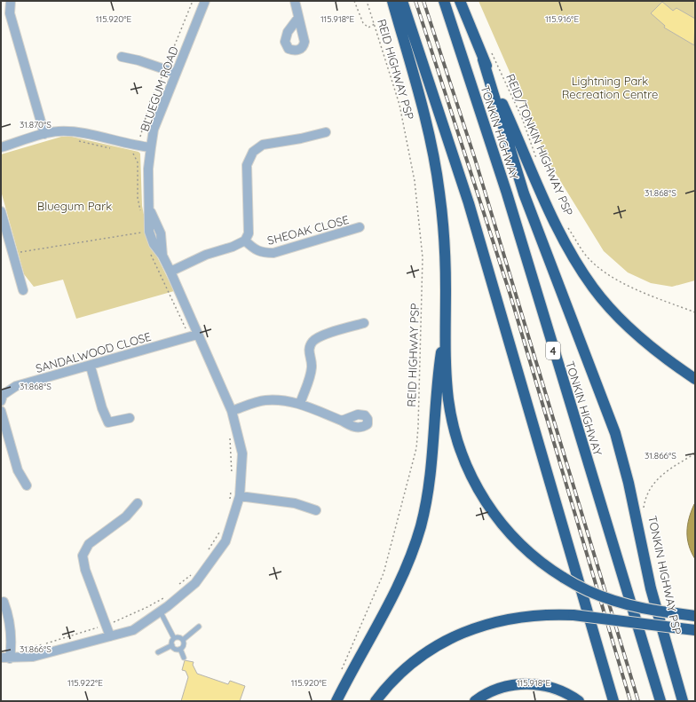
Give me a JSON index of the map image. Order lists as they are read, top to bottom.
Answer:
{
  "streets": {
    "highway": ["TONKIN HIGHWAY", "4"],
    "street": ["BLUEGUM ROAD", "SHEOAK CLOSE", "SANDALWOOD CLOSE"],
    "path": ["REID HIGHWAY PSP", "REID/TONKIN HIGHWAY PSP", "TONKIN HIGHWAY PSP"]
  },
  "crossings": [
    ["BLUEGUM ROAD", "SANDALWOOD CLOSE"]
  ],
  "parks": ["Lightning Park Recreation Centre", "Bluegum Park"],
  "coordinates": [
    "115.920°E",
    "115.918°E",
    "115.916°E",
    "31.870°S",
    "31.868°S",
    "31.866°S",
    "115.922°E"
  ]
}
